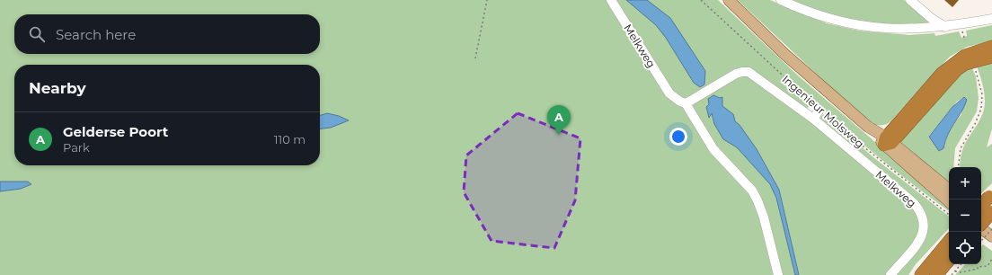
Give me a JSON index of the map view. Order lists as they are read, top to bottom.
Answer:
{
  "streets": {
    "main road": ["Ingenieur Molsweg"],
    "street": ["Melkweg"]
  },
  "page": {
    "search": "Search here",
    "heading": "Nearby",
    "pins": "A",
    "list": [
      {
        "mark": "A",
        "name": "Gelderse Poort",
        "note": "Park",
        "value": "110 m"
      }
    ],
    "map_buttons": ["+", "−"]
  }
}
